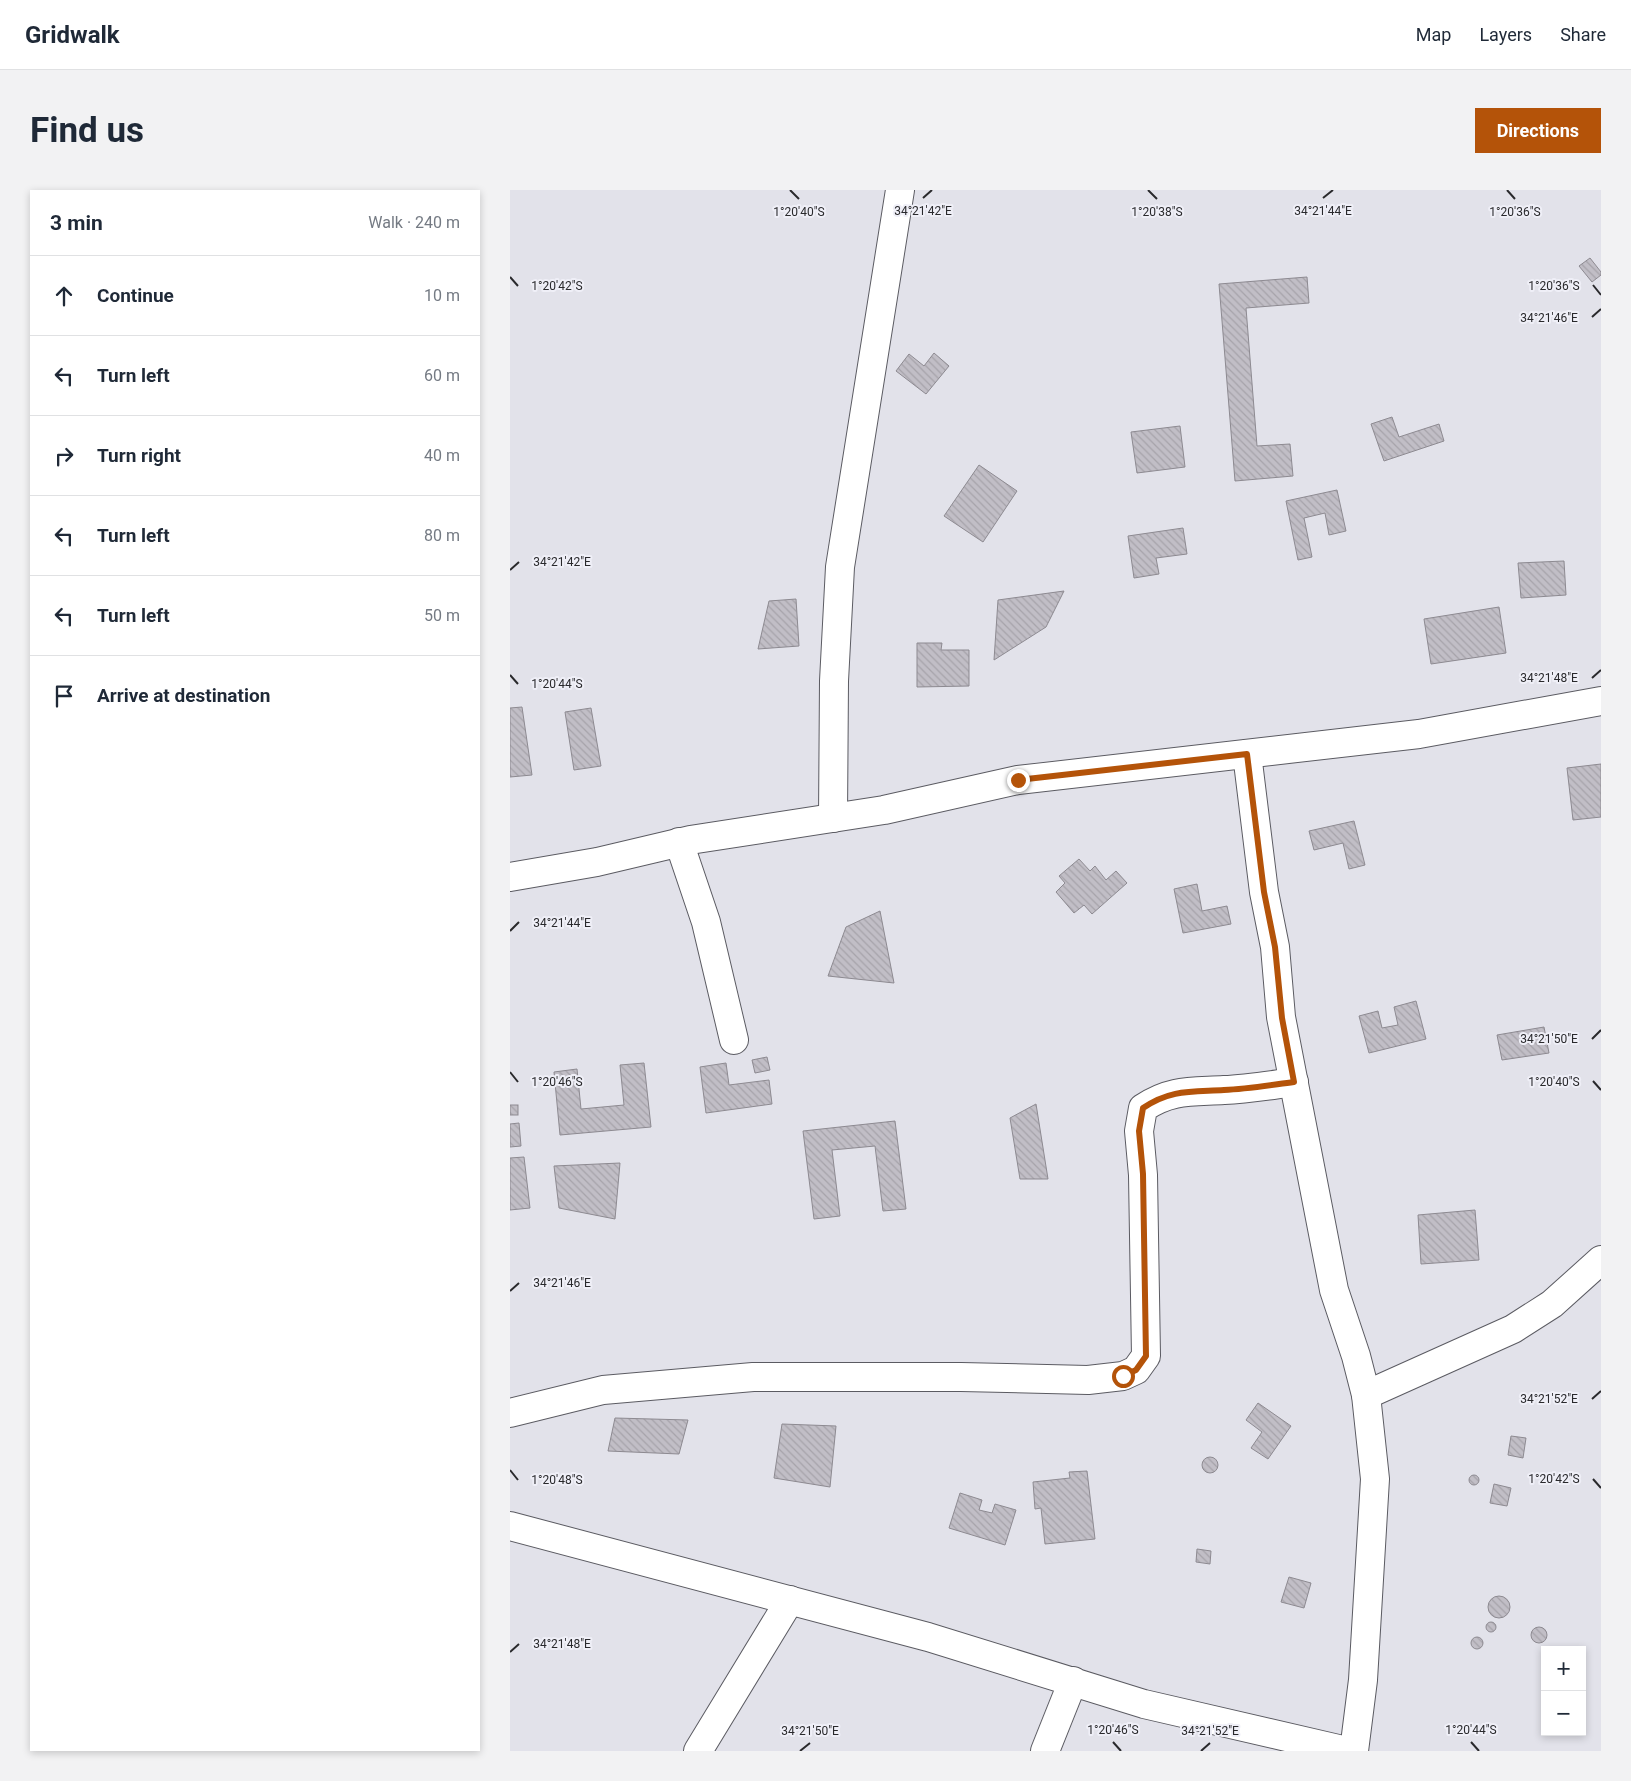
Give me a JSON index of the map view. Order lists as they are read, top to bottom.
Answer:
{
  "page": {
    "header": "Gridwalk",
    "nav": ["Map", "Layers", "Share"],
    "buttons": "Directions",
    "title": "Find us",
    "heading": ["3 min", "Walk · 240 m"],
    "list": [
      ["Continue", "10 m"],
      ["Turn left", "60 m"],
      ["Turn right", "40 m"],
      ["Turn left", "80 m"],
      ["Turn left", "50 m"],
      "Arrive at destination"
    ],
    "map_buttons": ["+", "−"]
  },
  "coordinates": [
    "34°21'42\"E",
    "34°21'44\"E",
    "1°20'40\"S",
    "1°20'38\"S",
    "1°20'36\"S",
    "1°20'42\"S",
    "34°21'46\"E",
    "34°21'48\"E",
    "1°20'44\"S",
    "34°21'50\"E",
    "1°20'46\"S",
    "34°21'52\"E",
    "1°20'48\"S"
  ]
}
